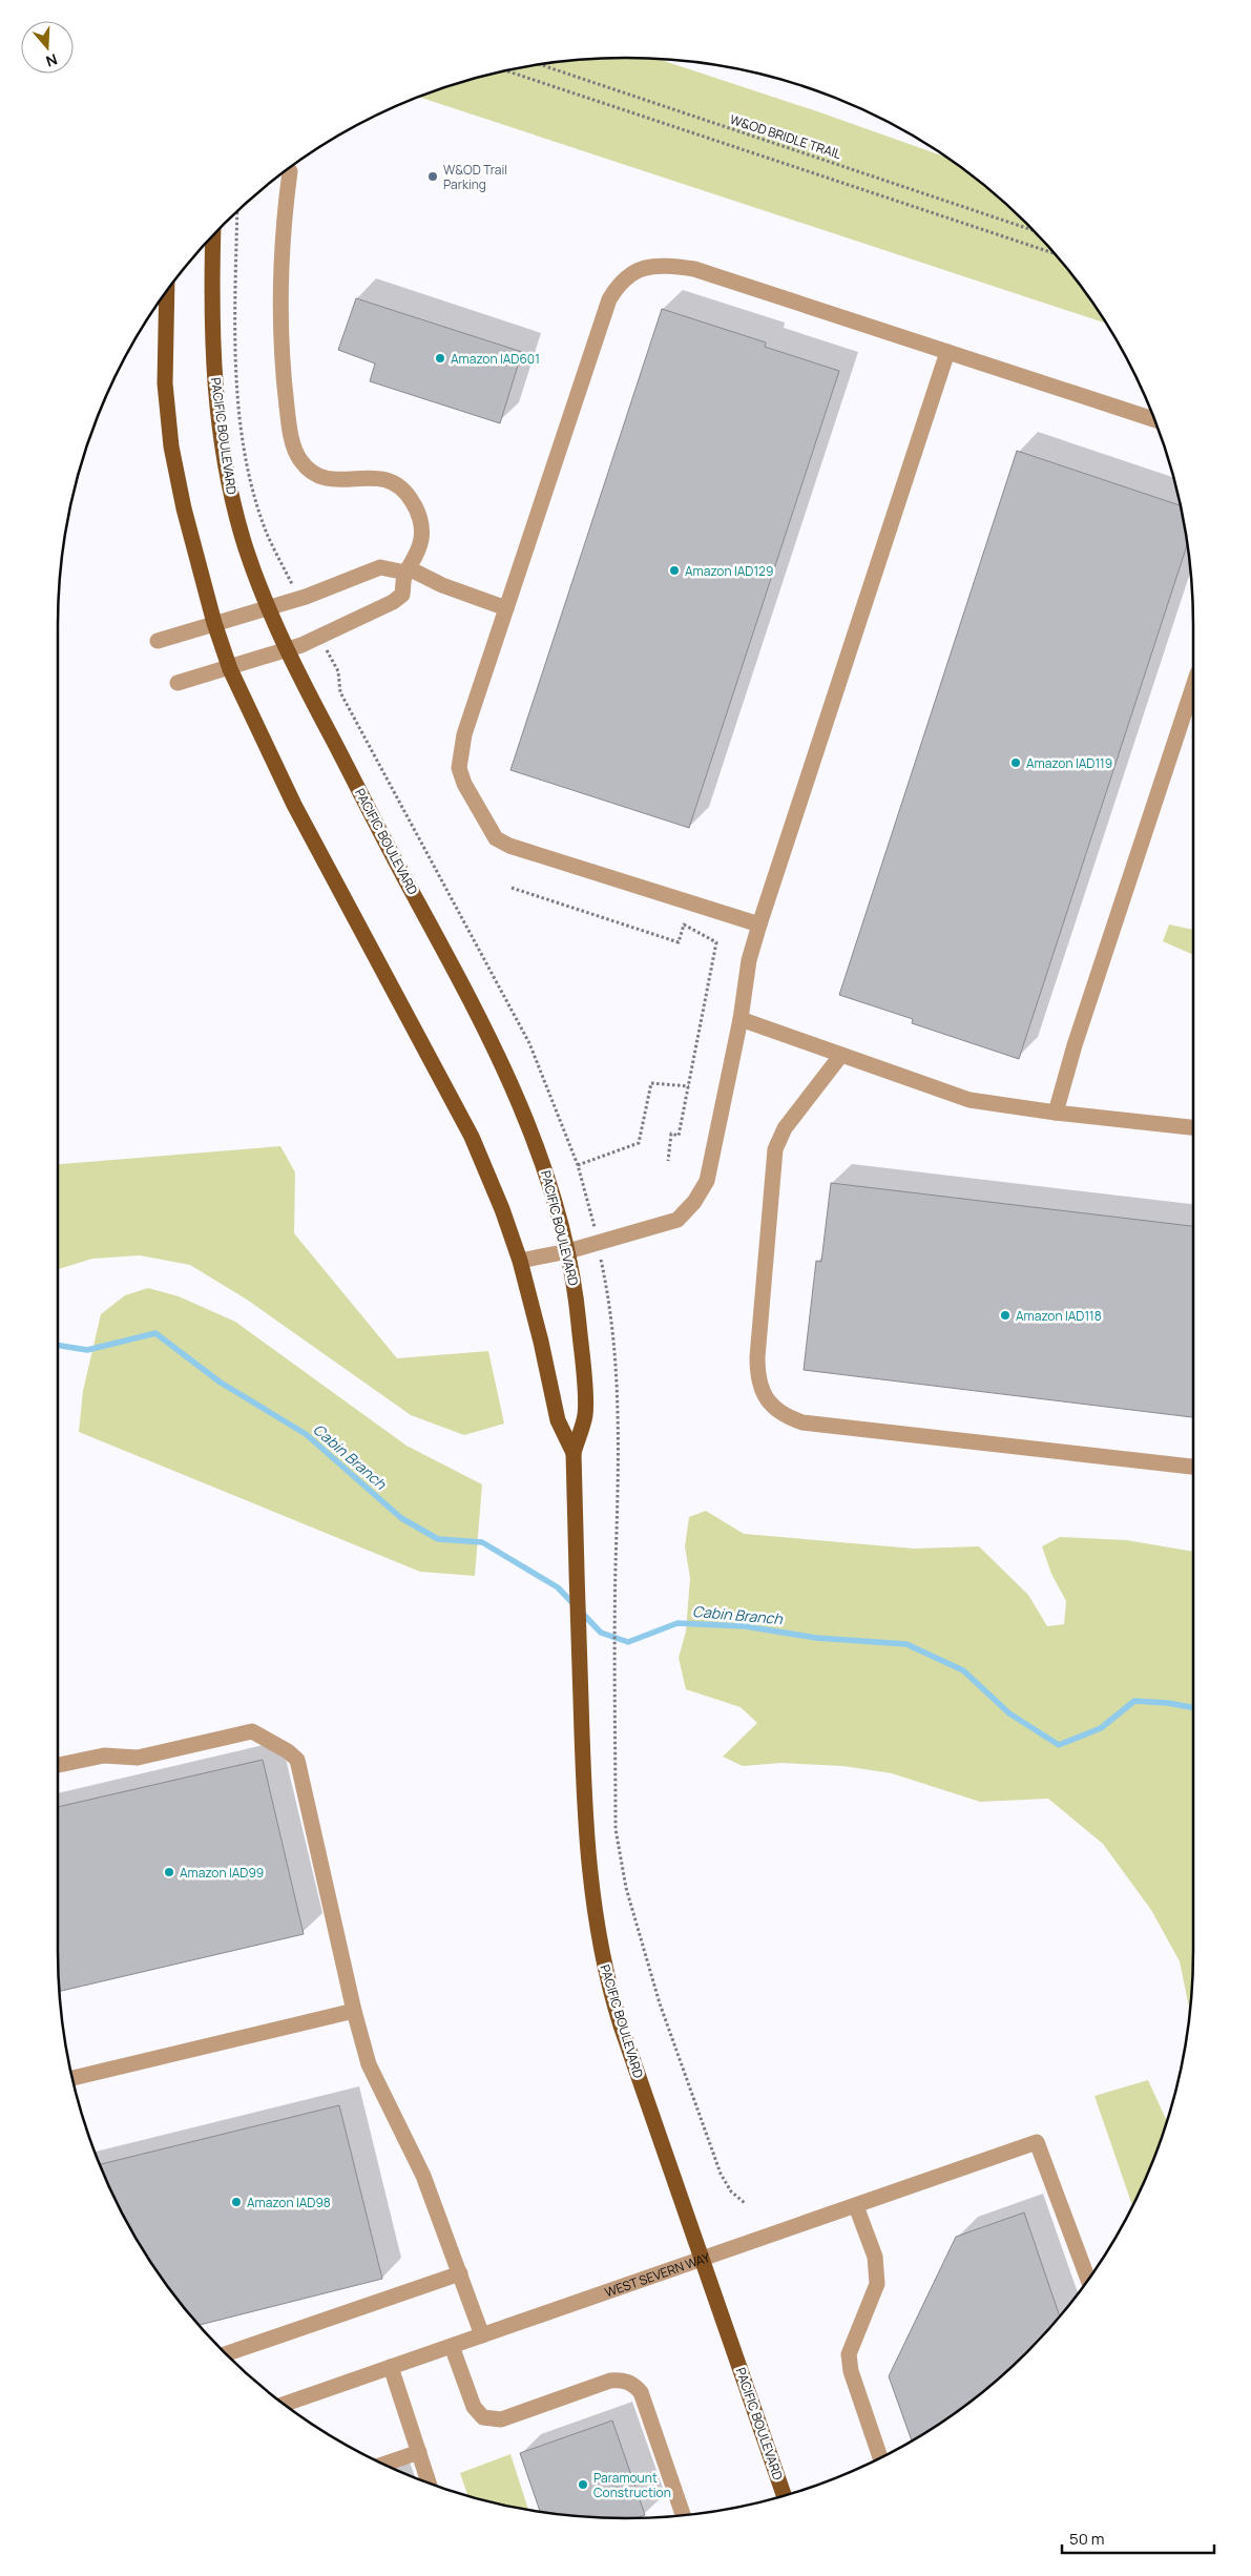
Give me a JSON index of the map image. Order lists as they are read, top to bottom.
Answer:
{
  "streets": {
    "main road": ["PACIFIC BOULEVARD"],
    "street": ["WEST SEVERN WAY"],
    "path": ["W&OD BRIDLE TRAIL"]
  },
  "crossings": [
    ["PACIFIC BOULEVARD", "WEST SEVERN WAY"]
  ],
  "water": ["Cabin Branch"],
  "places": [
    "W&OD Trail Parking",
    "Amazon IAD601",
    "Amazon IAD129",
    "Amazon IAD119",
    "Amazon IAD118",
    "Amazon IAD99",
    "Amazon IAD98",
    "Paramount Construction"
  ],
  "scale_bar": "50 m",
  "north": "bottom"
}
